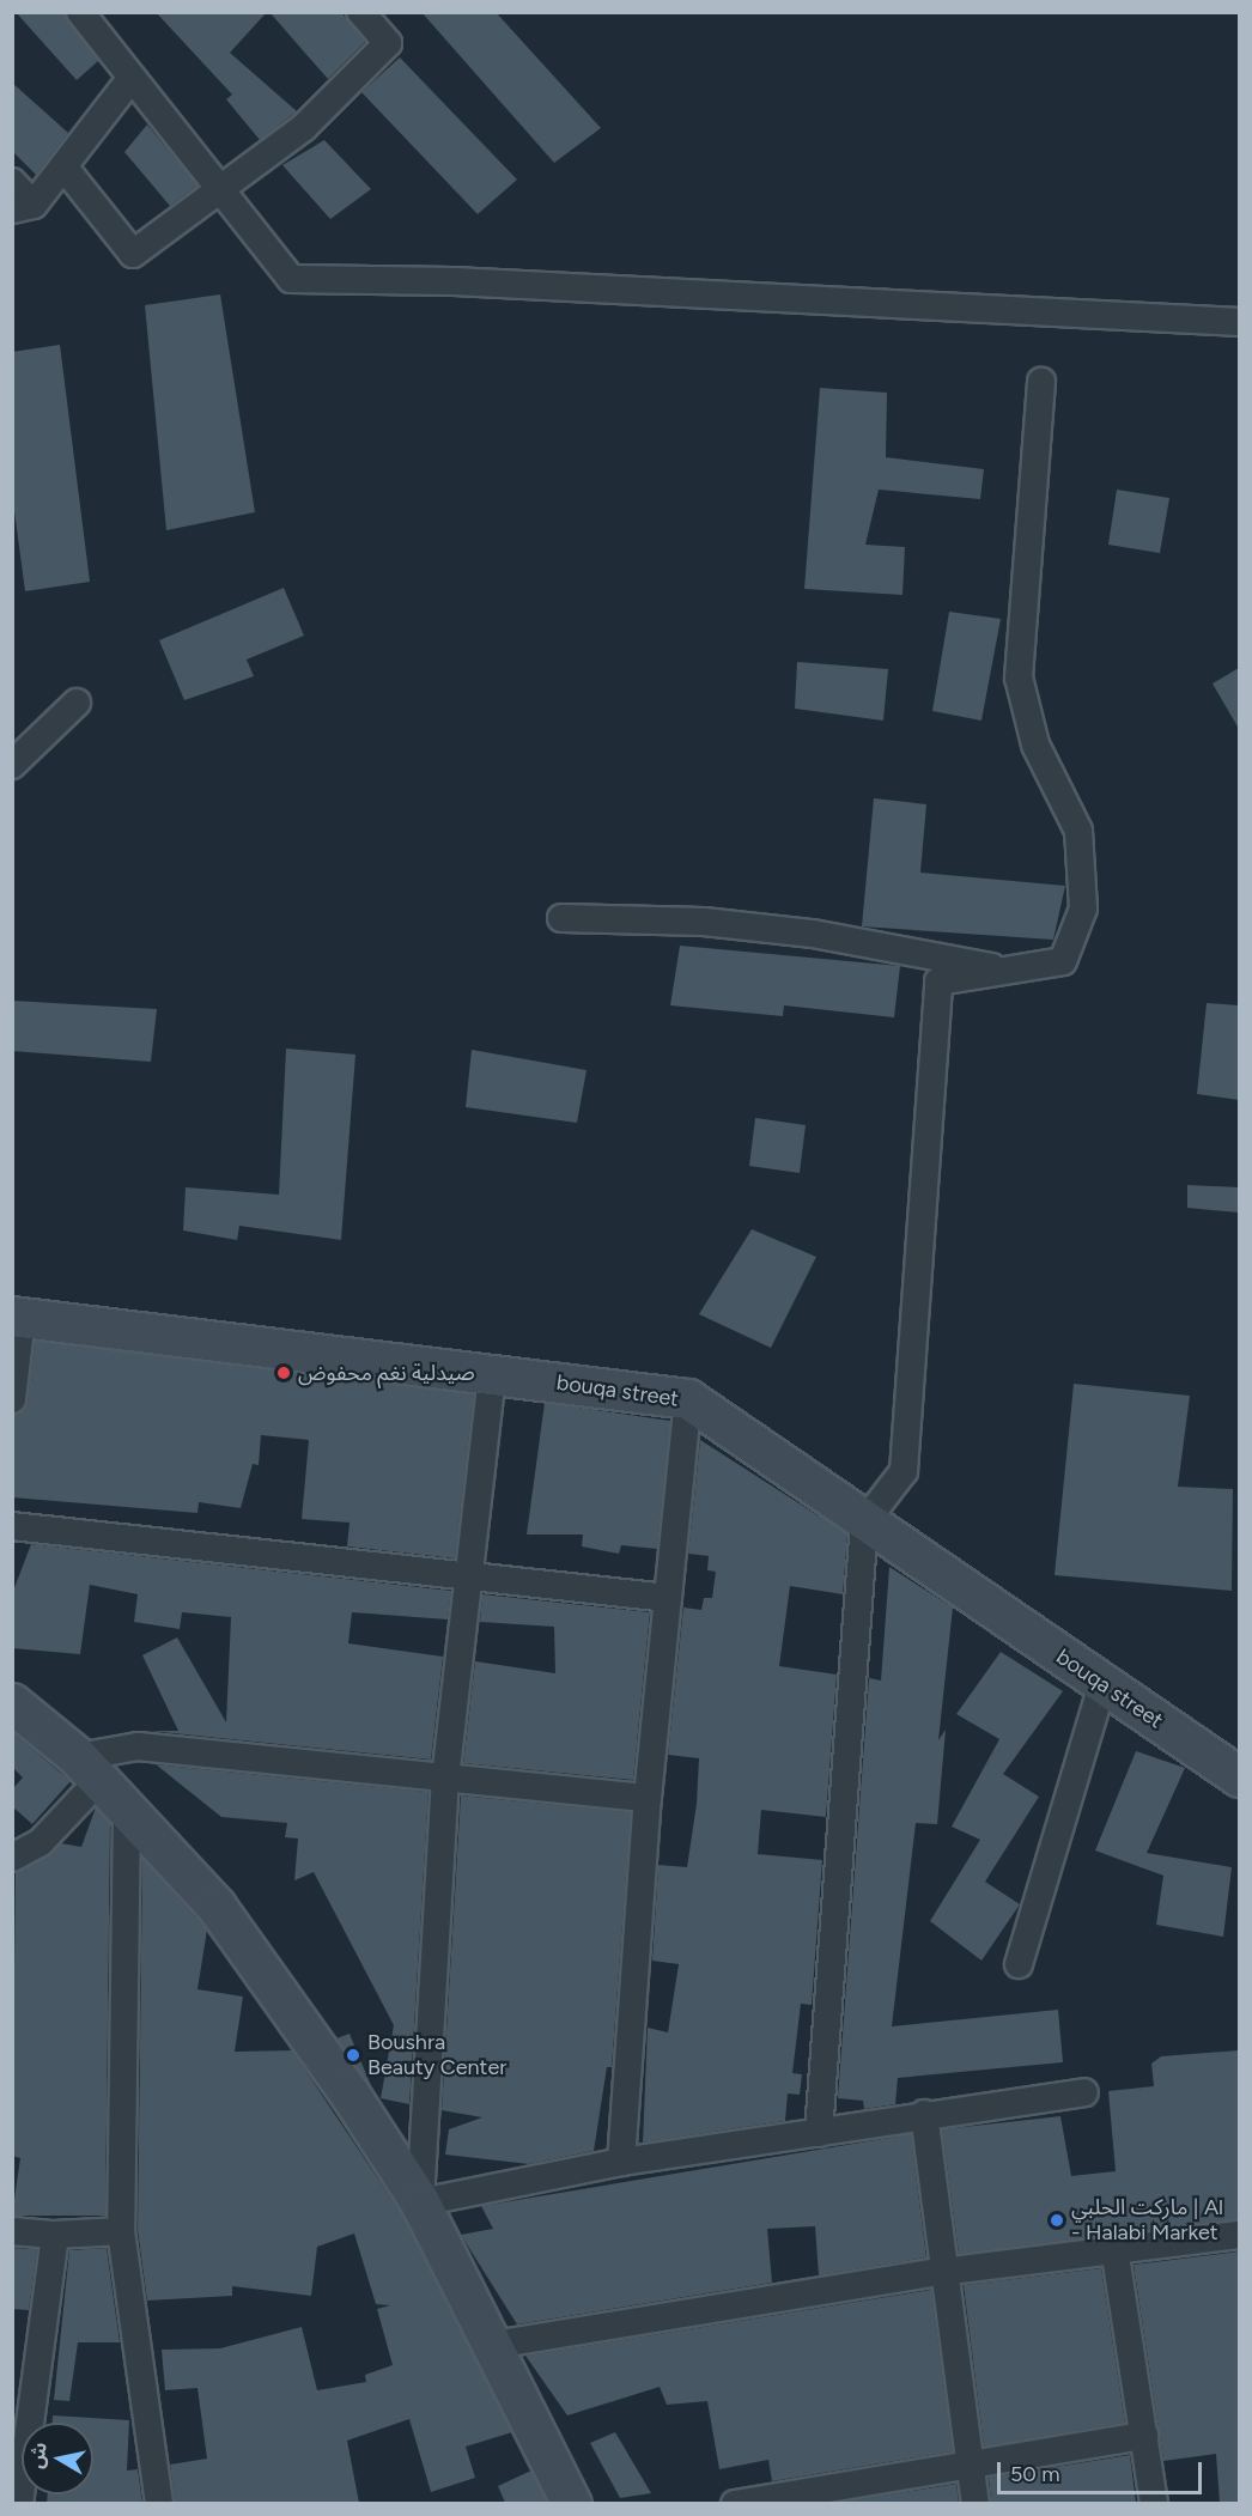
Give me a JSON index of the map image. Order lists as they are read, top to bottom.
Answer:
{
  "streets": {
    "street": ["bouqa street"]
  },
  "places": ["صيدلية نغم محفوض", "Boushra Beauty Center", "ماركت الحلبي | Al - Halabi Market"],
  "scale_bar": "50 m",
  "north": "left"
}
